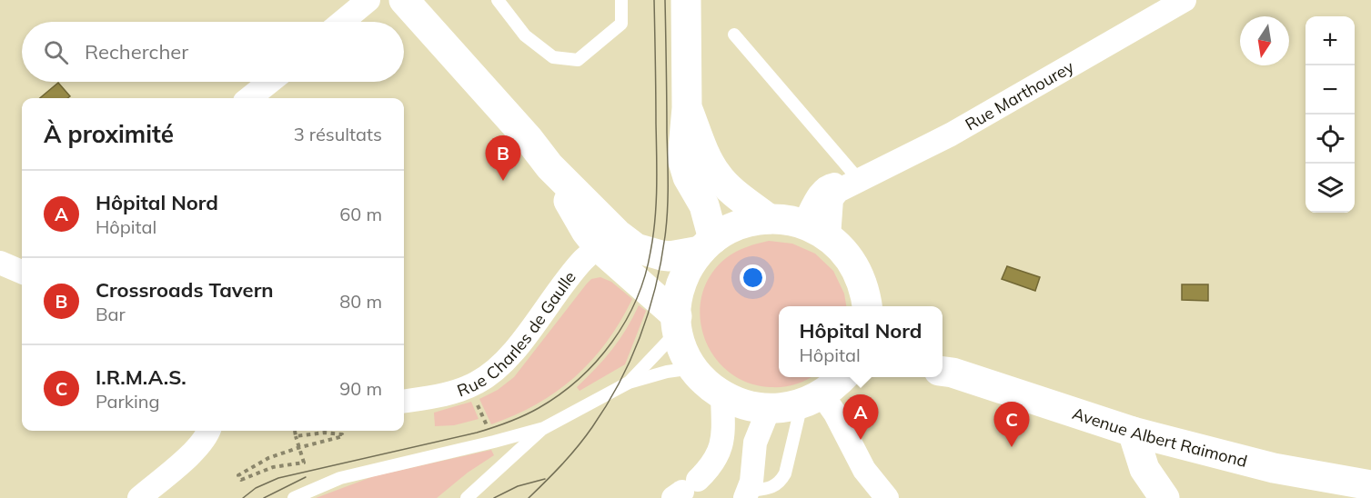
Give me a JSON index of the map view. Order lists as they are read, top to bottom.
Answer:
{
  "streets": {
    "street": ["Rue Marthourey", "Rue Charles de Gaulle", "Avenue Albert Raimond"]
  },
  "north": "bottom",
  "page": {
    "map_buttons": ["+", "−"],
    "search": "Rechercher",
    "heading": ["À proximité", "3 résultats"],
    "pins": ["B", "A", "C"],
    "list": [
      {
        "mark": "A",
        "name": "Hôpital Nord",
        "note": "Hôpital",
        "value": "60 m"
      },
      {
        "mark": "B",
        "name": "Crossroads Tavern",
        "note": "Bar",
        "value": "80 m"
      },
      {
        "mark": "C",
        "name": "I.R.M.A.S.",
        "note": "Parking",
        "value": "90 m"
      }
    ],
    "popup": ["Hôpital Nord", "Hôpital"]
  }
}
